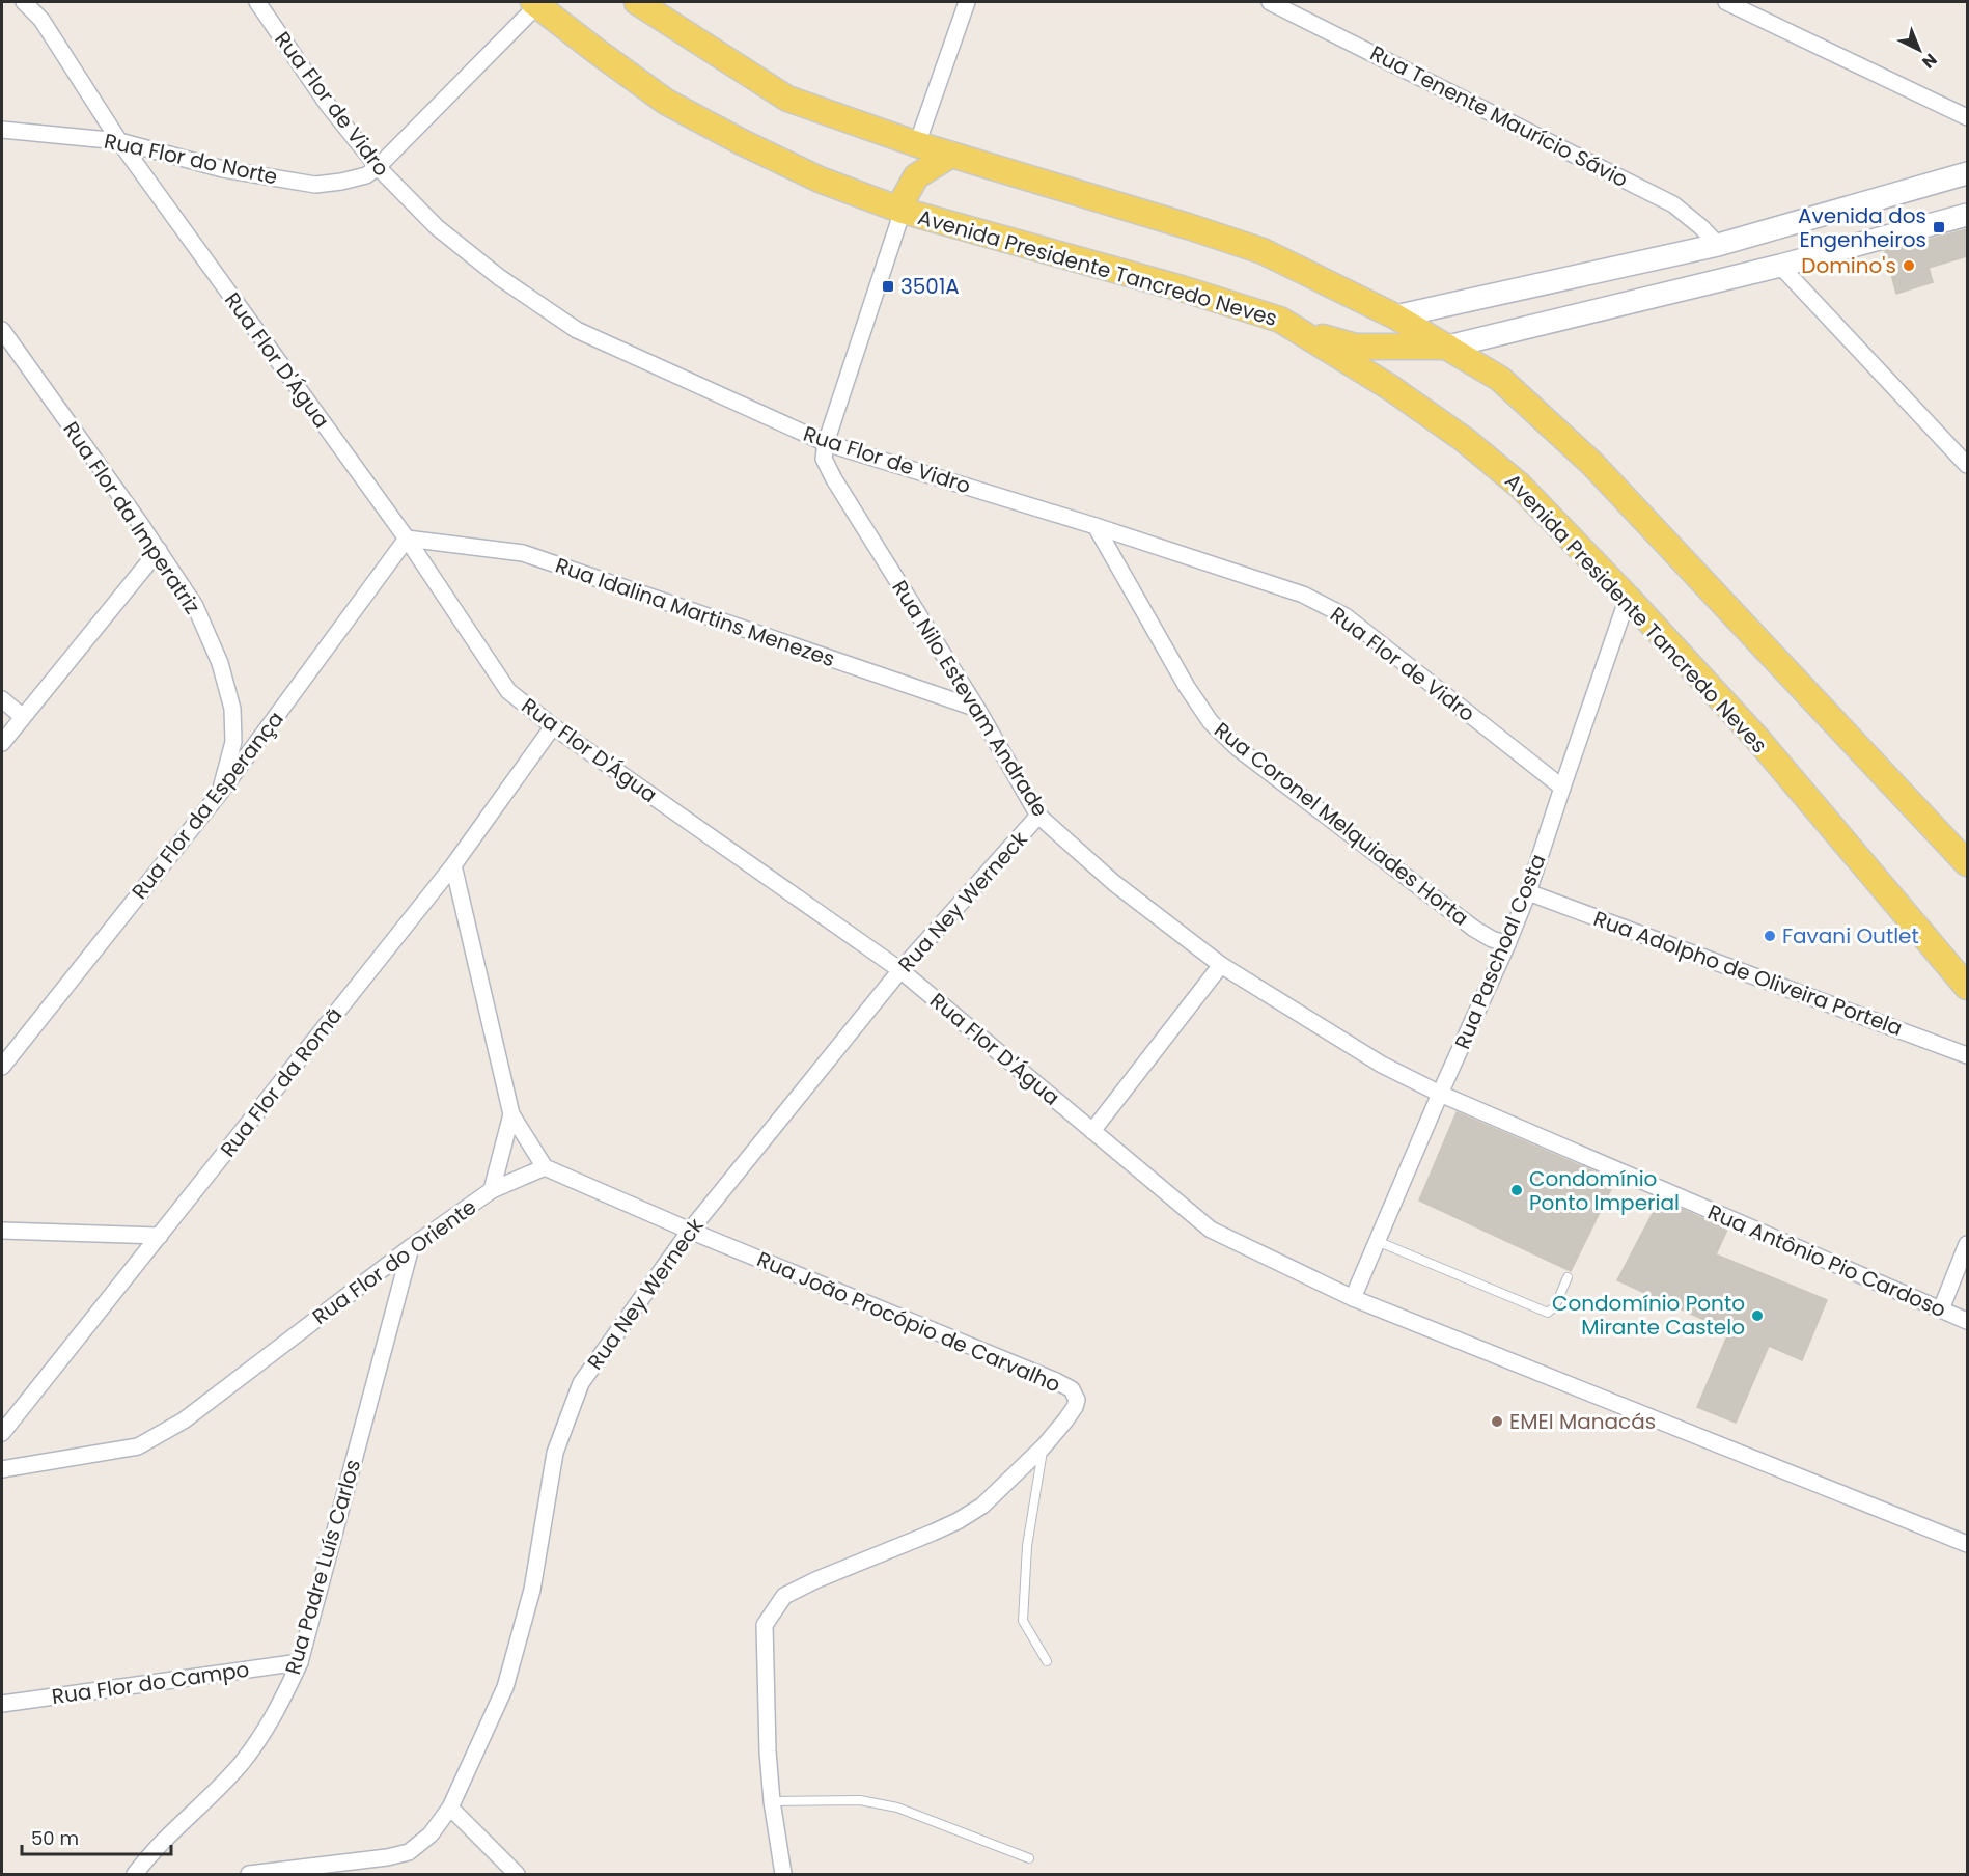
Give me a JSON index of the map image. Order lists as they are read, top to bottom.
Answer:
{
  "streets": {
    "main road": ["Avenida Presidente Tancredo Neves"],
    "street": [
      "Rua Flor de Vidro",
      "Rua Tenente Maurício Sávio",
      "Rua Flor do Norte",
      "Rua Flor D'Água",
      "Rua Flor da Imperatriz",
      "Rua Idalina Martins Menezes",
      "Rua Nilo Estevam Andrade",
      "Rua Flor da Esperança",
      "Rua Coronel Melquiades Horta",
      "Rua Ney Werneck",
      "Rua Paschoal Costa",
      "Rua Adolpho de Oliveira Portela",
      "Rua Flor da Romã",
      "Rua Antônio Pio Cardoso",
      "Rua Flor do Oriente",
      "Rua João Procópio de Carvalho",
      "Rua Padre Luís Carlos",
      "Rua Flor do Campo"
    ]
  },
  "crossings": [
    ["Rua Flor de Vidro", "Rua Flor do Norte"],
    ["Rua Flor de Vidro", "Rua Nilo Estevam Andrade"],
    ["Rua Flor de Vidro", "Rua Coronel Melquiades Horta"],
    ["Rua Flor de Vidro", "Rua Paschoal Costa"],
    ["Rua Flor do Norte", "Rua Flor D'Água"],
    ["Avenida Presidente Tancredo Neves", "Rua Paschoal Costa"],
    ["Rua Flor D'Água", "Rua Idalina Martins Menezes"],
    ["Rua Flor D'Água", "Rua Flor da Esperança"],
    ["Rua Flor D'Água", "Rua Ney Werneck"],
    ["Rua Flor D'Água", "Rua Paschoal Costa"],
    ["Rua Flor D'Água", "Rua Flor da Romã"],
    ["Rua Flor da Imperatriz", "Rua Flor da Esperança"],
    ["Rua Idalina Martins Menezes", "Rua Nilo Estevam Andrade"],
    ["Rua Idalina Martins Menezes", "Rua Flor da Esperança"],
    ["Rua Nilo Estevam Andrade", "Rua Ney Werneck"],
    ["Rua Nilo Estevam Andrade", "Rua Antônio Pio Cardoso"],
    ["Rua Coronel Melquiades Horta", "Rua Paschoal Costa"],
    ["Rua Ney Werneck", "Rua João Procópio de Carvalho"],
    ["Rua Paschoal Costa", "Rua Adolpho de Oliveira Portela"],
    ["Rua Paschoal Costa", "Rua Antônio Pio Cardoso"],
    ["Rua Flor da Romã", "Rua Flor do Oriente"],
    ["Rua Flor do Oriente", "Rua Padre Luís Carlos"],
    ["Rua Padre Luís Carlos", "Rua Flor do Campo"]
  ],
  "places": {
    "transit": ["Avenida dos Engenheiros", "3501A"],
    "other": [
      "Domino's",
      "Favani Outlet",
      "Condomínio Ponto Imperial",
      "Condomínio Ponto Mirante Castelo",
      "EMEI Manacás"
    ]
  },
  "scale_bar": "50 m",
  "north": "bottom right"
}
